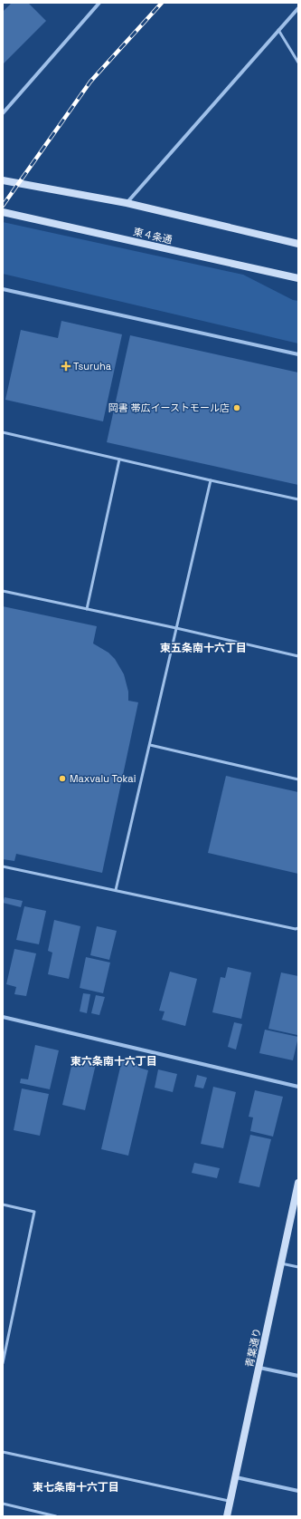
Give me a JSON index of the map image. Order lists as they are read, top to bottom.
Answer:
{
  "streets": {
    "street": ["東４条通", "青葉通り"]
  },
  "districts": ["東五条南十六丁目", "東六条南十六丁目", "東七条南十六丁目"],
  "places": {
    "health": ["Tsuruha"],
    "other": ["岡書 帯広イーストモール店", "Maxvalu Tokai"]
  }
}
